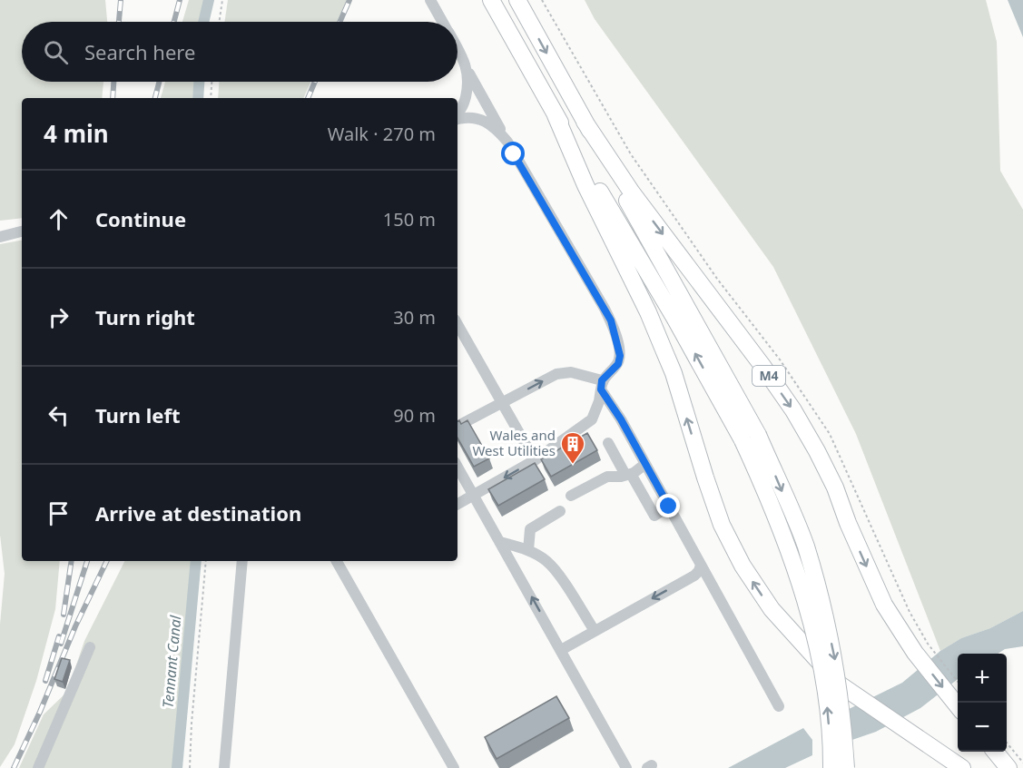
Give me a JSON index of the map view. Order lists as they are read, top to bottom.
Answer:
{
  "streets": {
    "highway": ["M4"]
  },
  "water": ["Tennant Canal"],
  "places": {
    "building": ["Wales and West Utilities"]
  },
  "page": {
    "search": "Search here",
    "heading": ["4 min", "Walk · 270 m"],
    "list": [
      ["Continue", "150 m"],
      ["Turn right", "30 m"],
      ["Turn left", "90 m"],
      "Arrive at destination"
    ],
    "map_buttons": ["+", "−"]
  }
}
